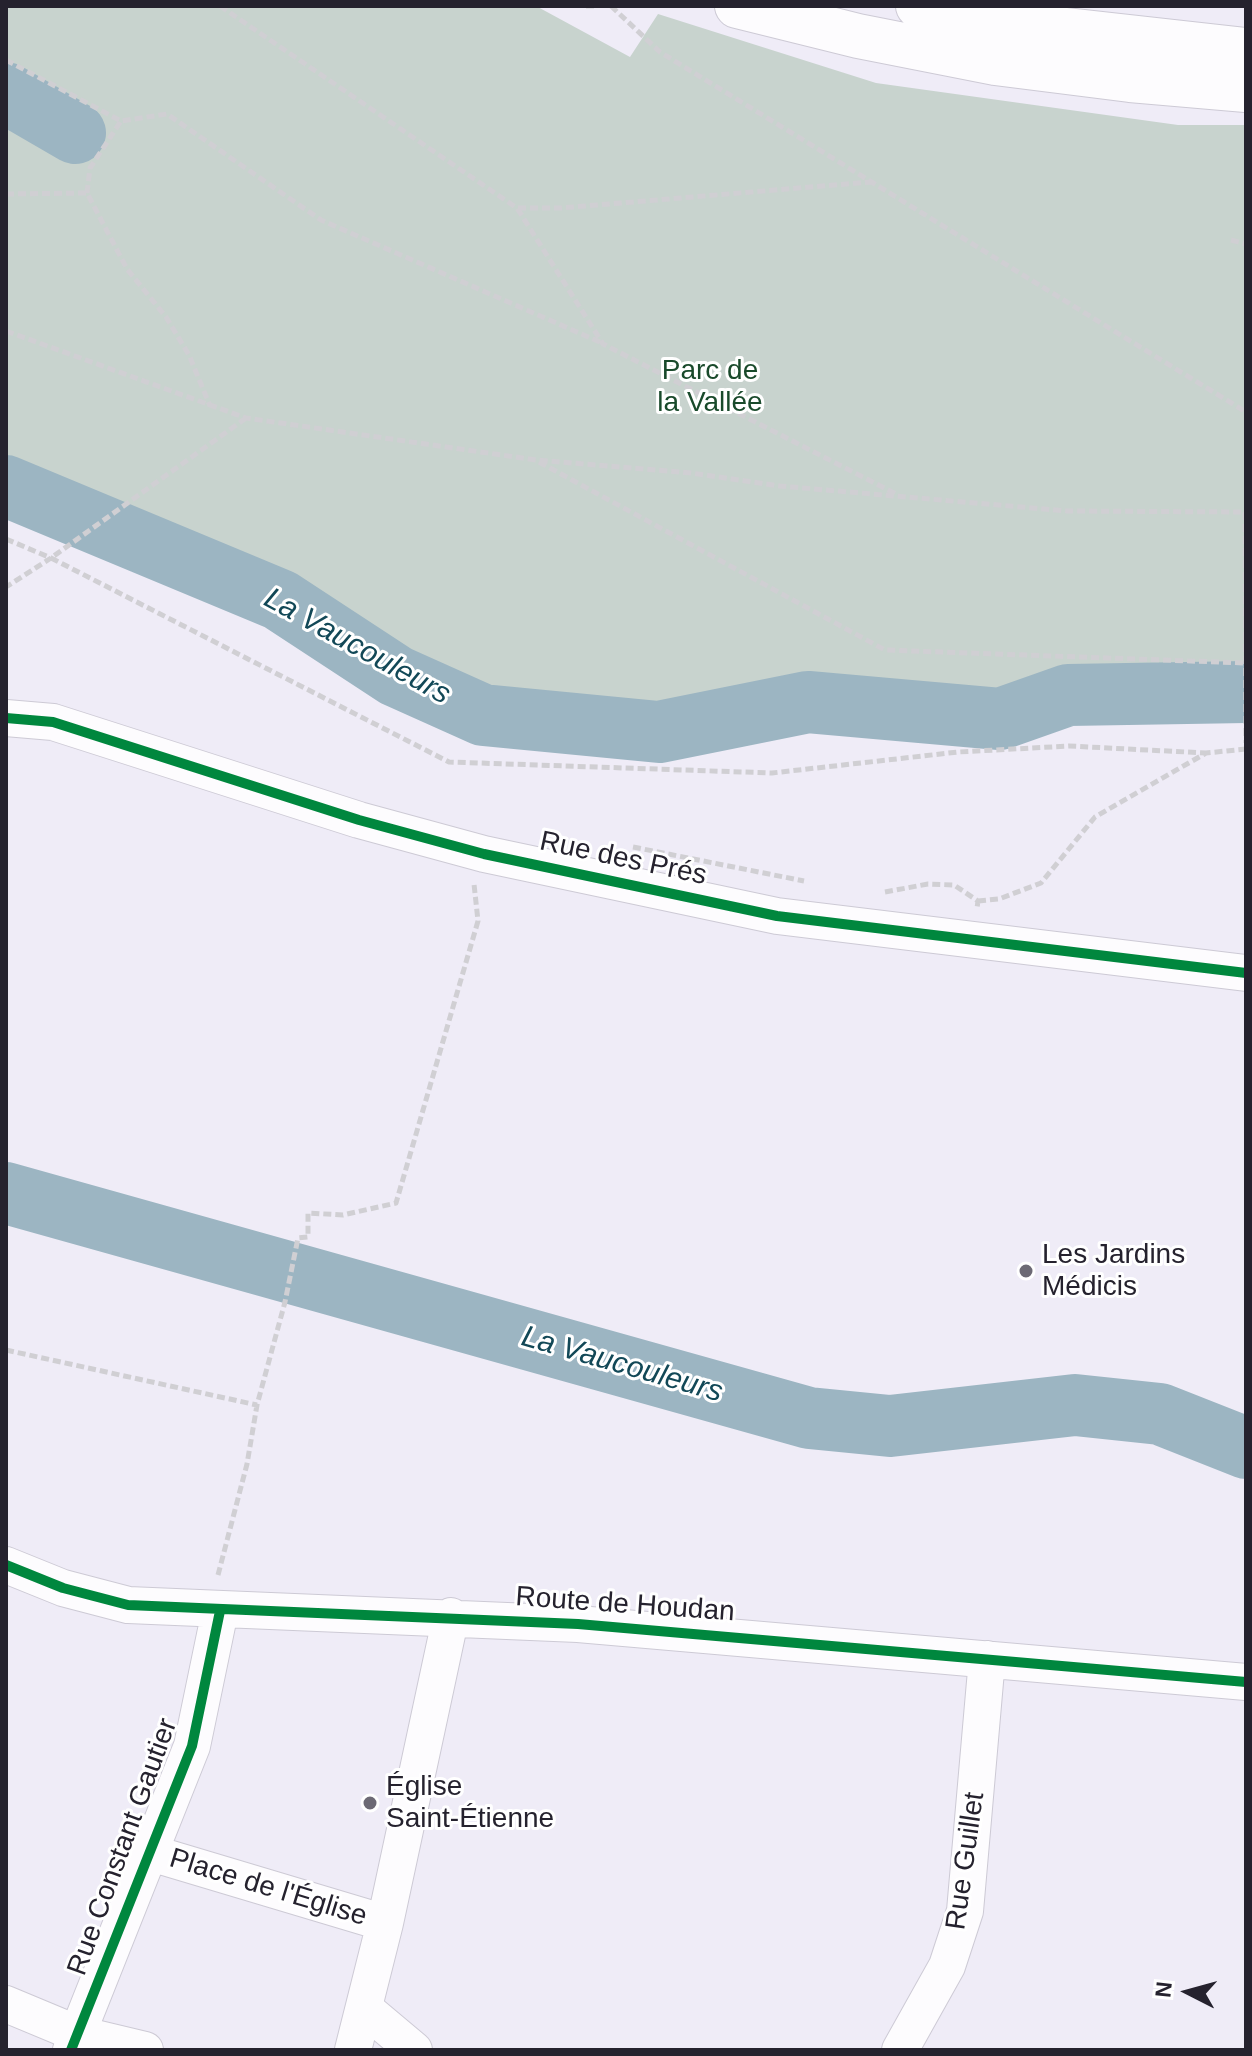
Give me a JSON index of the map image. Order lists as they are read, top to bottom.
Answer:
{
  "streets": {
    "street": [
      "Rue des Prés",
      "Route de Houdan",
      "Rue Constant Gautier",
      "Rue Guillet",
      "Place de l'Église"
    ]
  },
  "crossings": [
    ["Route de Houdan", "Rue Constant Gautier"],
    ["Route de Houdan", "Rue Guillet"],
    ["Rue Constant Gautier", "Place de l'Église"]
  ],
  "water": ["La Vaucouleurs"],
  "parks": ["Parc de la Vallée"],
  "places": ["Les Jardins Médicis", "Église Saint-Étienne"],
  "north": "left"
}
